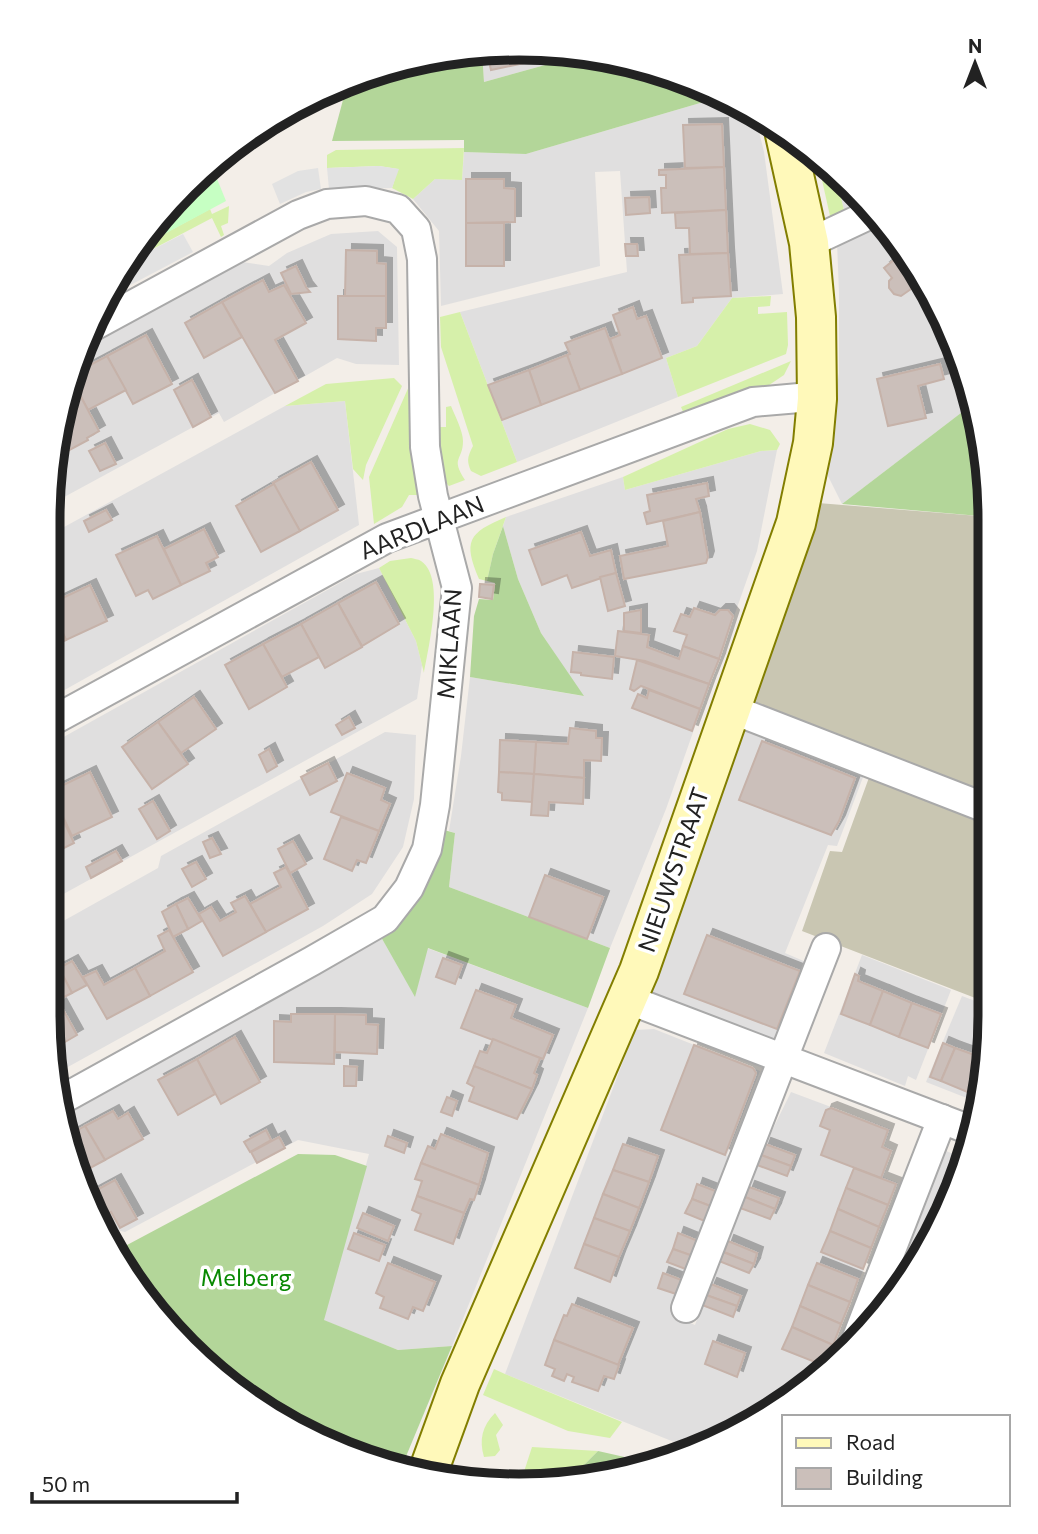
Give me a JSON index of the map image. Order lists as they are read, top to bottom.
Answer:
{
  "streets": {
    "street": ["AARDLAAN", "MIKLAAN", "NIEUWSTRAAT"]
  },
  "crossings": [
    ["AARDLAAN", "MIKLAAN"],
    ["AARDLAAN", "NIEUWSTRAAT"]
  ],
  "parks": ["Melberg"],
  "legend": ["Road", "Building"],
  "scale_bar": "50 m",
  "north": "top"
}
